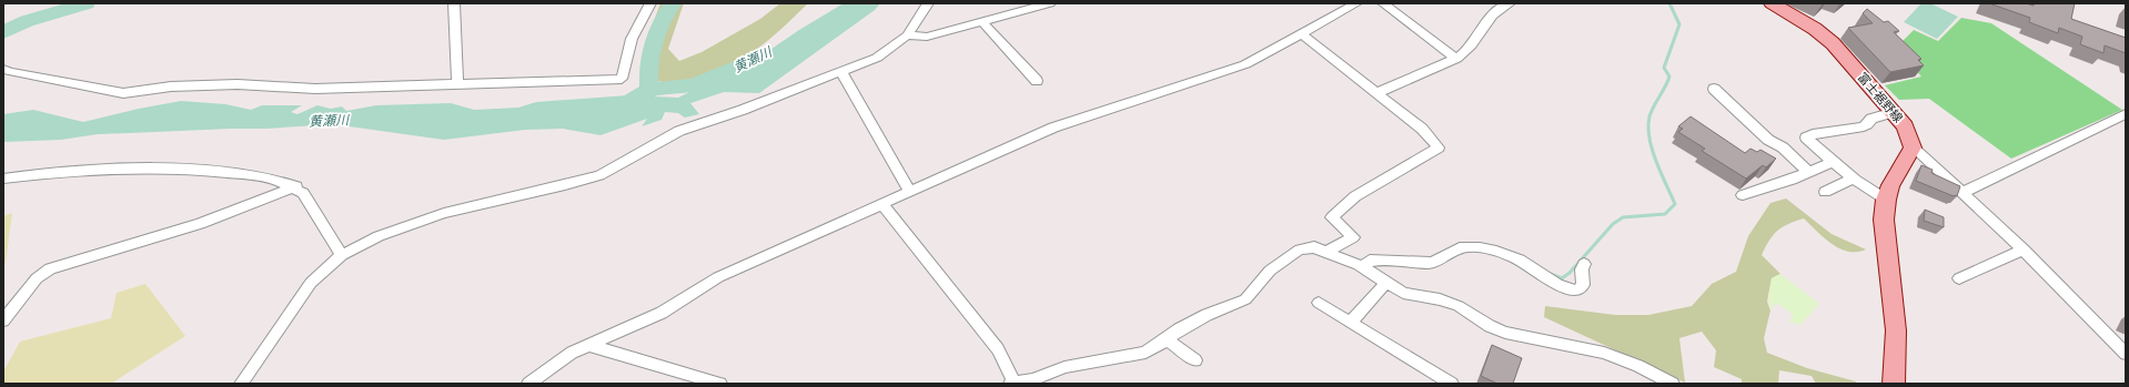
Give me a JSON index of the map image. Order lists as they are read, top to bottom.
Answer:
{
  "streets": {
    "main road": ["富士裾野線"]
  },
  "water": ["黄瀬川"]
}
